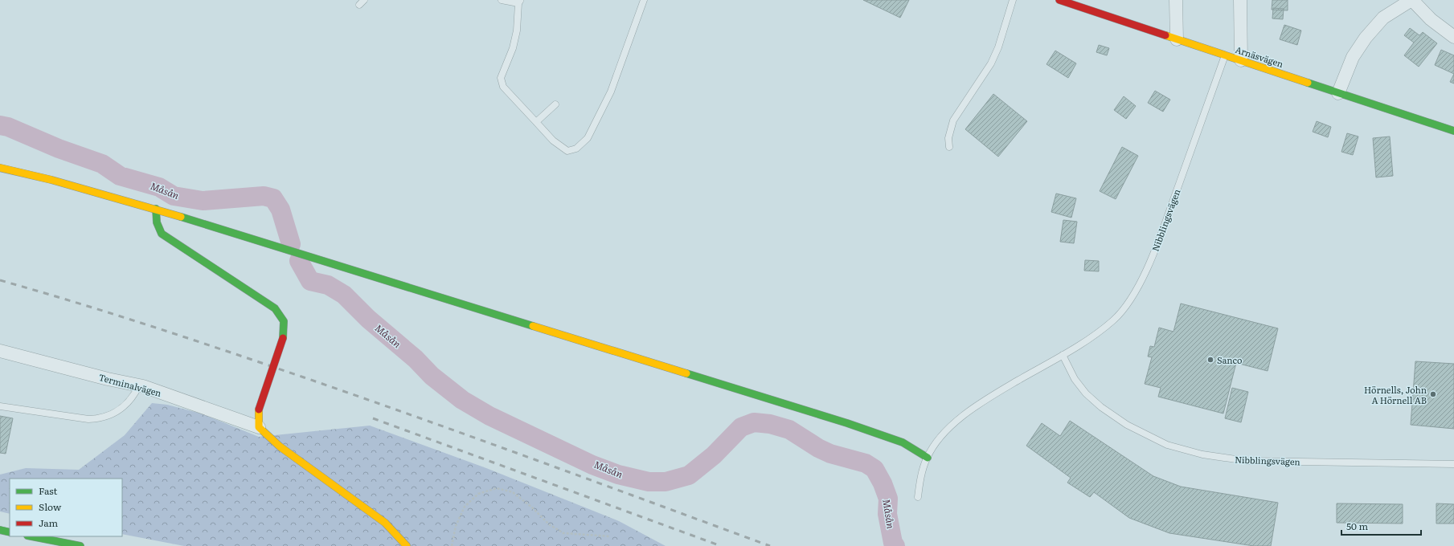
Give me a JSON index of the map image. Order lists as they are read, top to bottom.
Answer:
{
  "streets": {
    "main road": ["Arnäsvägen"],
    "street": ["Terminalvägen"],
    "lane": ["Nibblingsvägen"]
  },
  "crossings": [
    ["Arnäsvägen", "Nibblingsvägen"]
  ],
  "water": ["Måsån"],
  "places": ["Sanco", "Hörnells, John A Hörnell AB"],
  "legend": ["Fast", "Slow", "Jam"],
  "scale_bar": "50 m"
}
